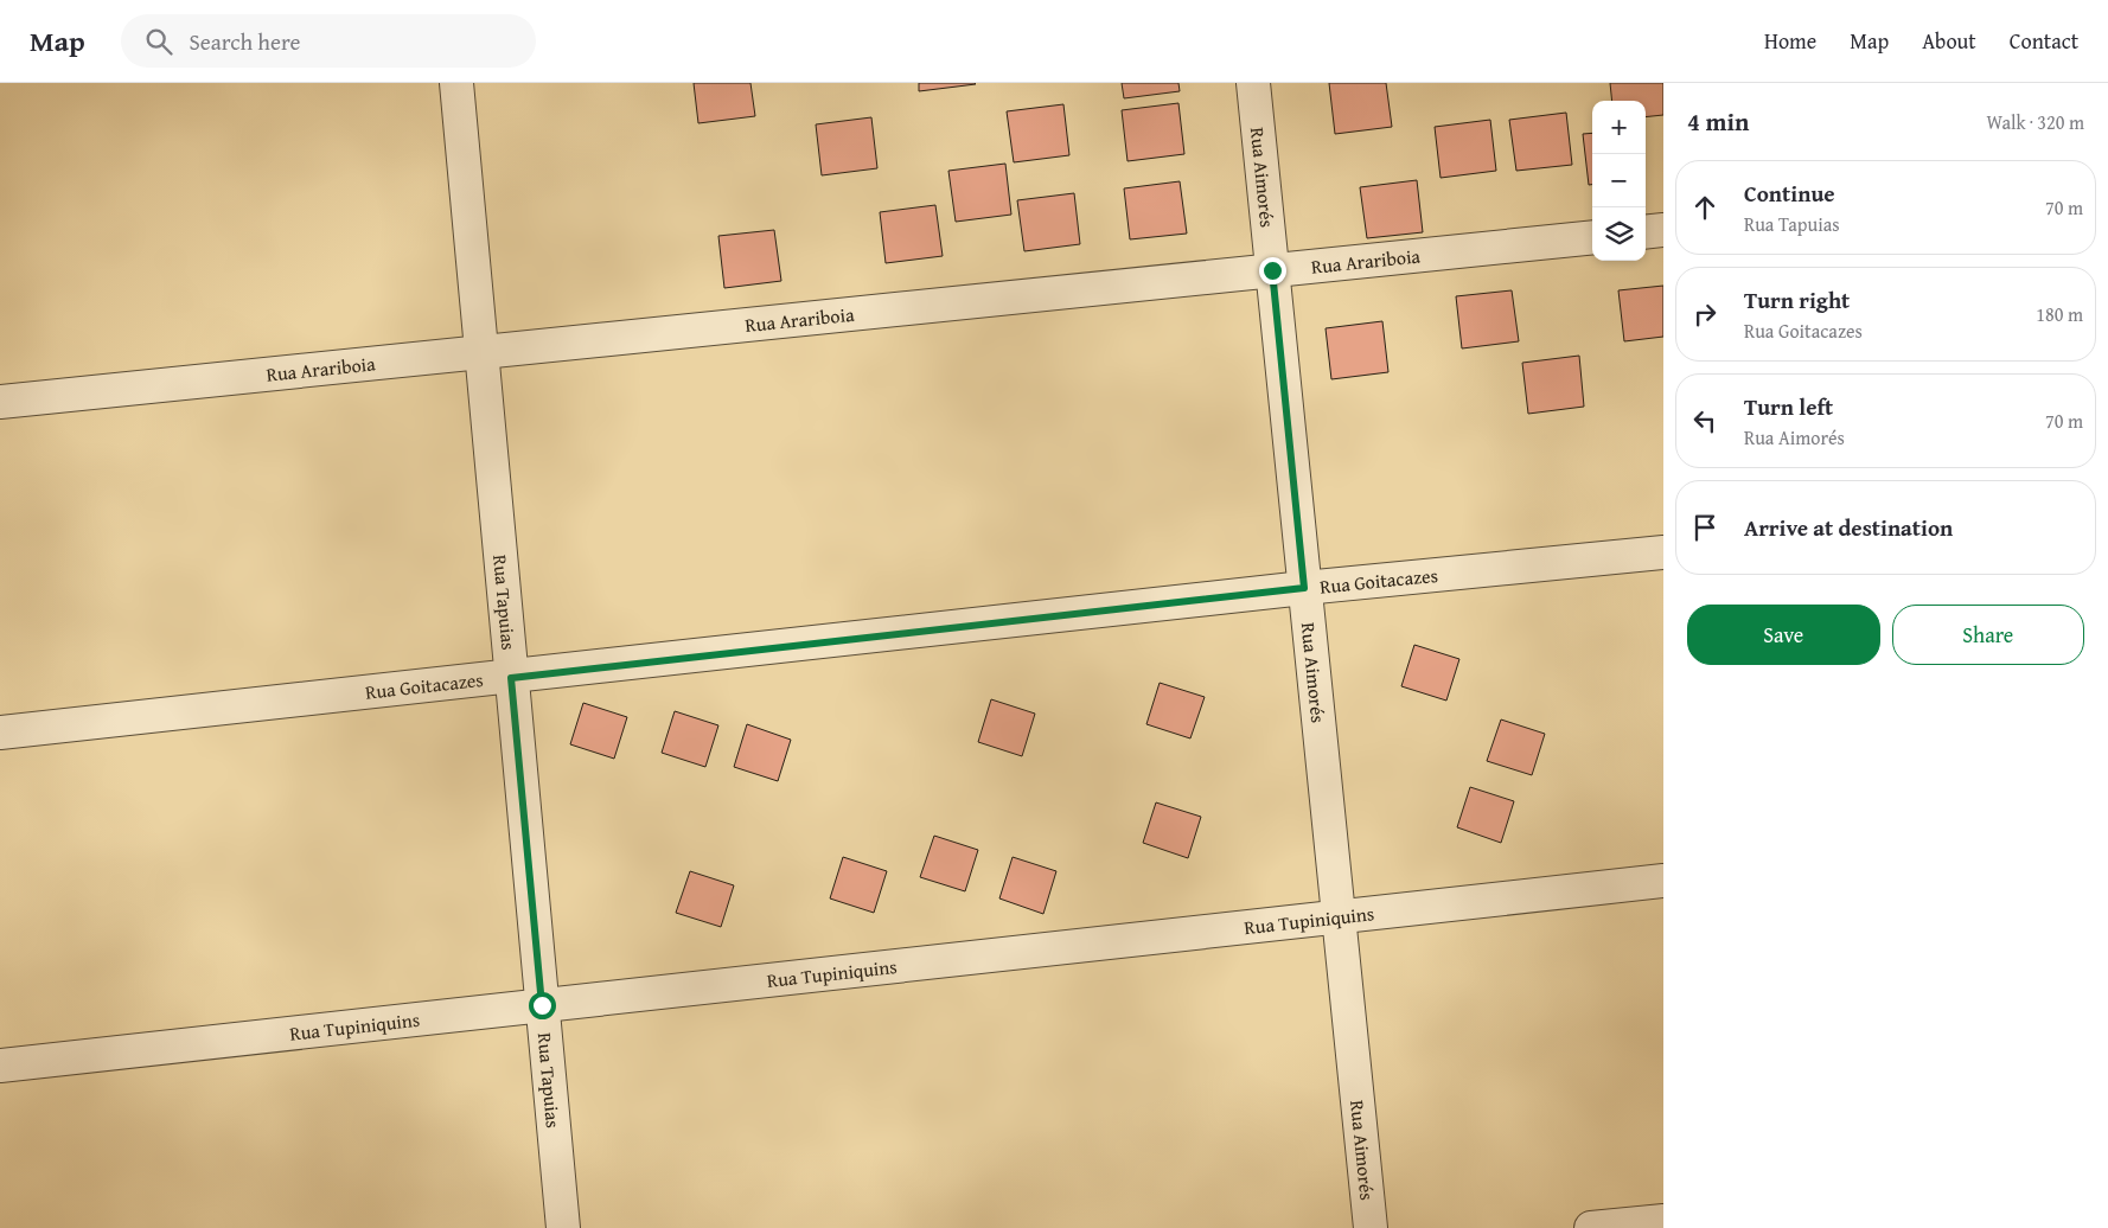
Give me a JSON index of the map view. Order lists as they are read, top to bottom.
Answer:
{
  "streets": {
    "street": [
      "Rua Aimorés",
      "Rua Arariboia",
      "Rua Goitacazes",
      "Rua Tapuias",
      "Rua Tupiniquins"
    ]
  },
  "crossings": [
    ["Rua Aimorés", "Rua Arariboia"],
    ["Rua Aimorés", "Rua Goitacazes"],
    ["Rua Aimorés", "Rua Tupiniquins"],
    ["Rua Arariboia", "Rua Tapuias"],
    ["Rua Goitacazes", "Rua Tapuias"],
    ["Rua Tapuias", "Rua Tupiniquins"]
  ],
  "page": {
    "header": "Map",
    "search": "Search here",
    "nav": [
      "Home",
      "Map",
      "About",
      "Contact"
    ],
    "heading": ["4 min", "Walk · 320 m"],
    "map_buttons": ["+", "−"],
    "list": [
      ["Continue", "Rua Tapuias", "70 m"],
      ["Turn right", "Rua Goitacazes", "180 m"],
      ["Turn left", "Rua Aimorés", "70 m"],
      "Arrive at destination"
    ],
    "buttons": ["Save", "Share"]
  }
}
